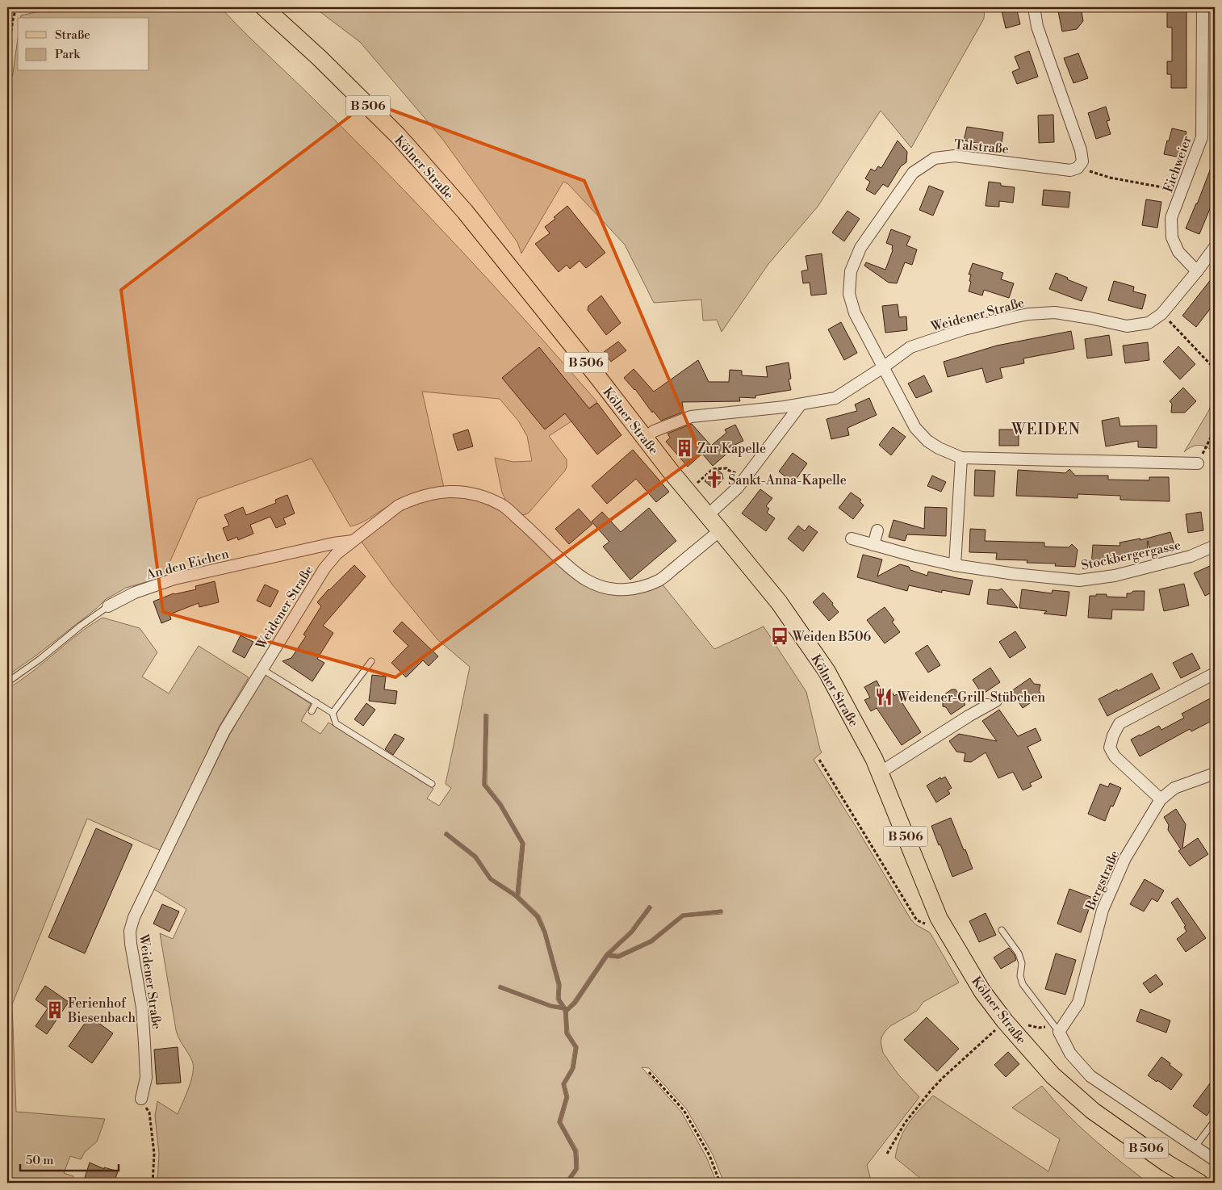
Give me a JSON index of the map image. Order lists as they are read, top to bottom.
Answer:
{
  "streets": {
    "main road": ["B 506", "Kölner Straße"],
    "street": [
      "Talstraße",
      "Eichweier",
      "Weidener Straße",
      "Stockbergergasse",
      "An den Eichen",
      "Bergstraße"
    ]
  },
  "crossings": [
    ["Talstraße", "Weidener Straße"],
    ["Eichweier", "Weidener Straße"],
    ["Kölner Straße", "Weidener Straße"],
    ["Weidener Straße", "An den Eichen"]
  ],
  "districts": ["WEIDEN"],
  "places": {
    "building": ["Zur Kapelle", "Ferienhof Biesenbach"],
    "church": ["Sankt-Anna-Kapelle"],
    "bus stop": ["Weiden B506"],
    "restaurant": ["Weidener-Grill-Stübchen"]
  },
  "legend": ["Straße", "Park"],
  "scale_bar": "50 m"
}
